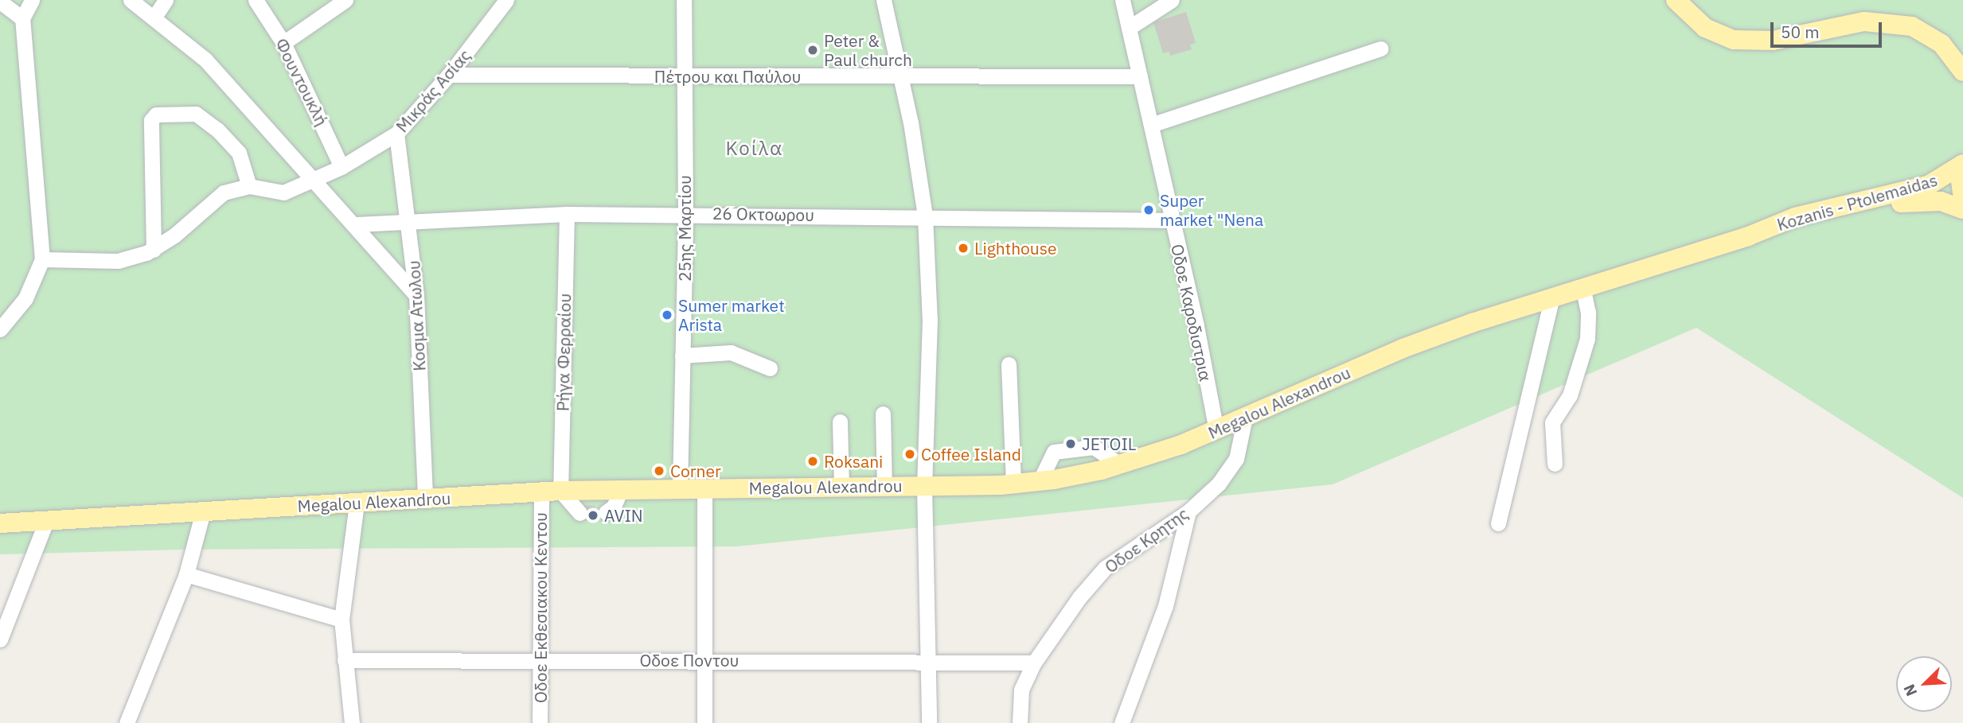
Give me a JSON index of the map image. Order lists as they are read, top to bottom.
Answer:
{
  "streets": {
    "main road": ["Kozanis - Ptolemaidas", "Megalou Alexandrou"],
    "street": [
      "Πέτρου και Παύλου",
      "Φουντουκλή",
      "Μικράς Ασίας",
      "26 Οκτοωρου",
      "25ης Μαρτίου",
      "Oδοε Καροδιστρια",
      "Κοσμα Ατωλου",
      "Ρήγα Φερραίου",
      "Oδοε Κρητης",
      "Oδοε Εκθεσιακου Κεντου",
      "Oδοε Ποντου"
    ]
  },
  "crossings": [
    ["Πέτρου και Παύλου", "Μικράς Ασίας"],
    ["Πέτρου και Παύλου", "25ης Μαρτίου"],
    ["Πέτρου και Παύλου", "Oδοε Καροδιστρια"],
    ["Φουντουκλή", "Μικράς Ασίας"],
    ["Μικράς Ασίας", "Κοσμα Ατωλου"],
    ["Kozanis - Ptolemaidas", "Megalou Alexandrou"],
    ["26 Οκτοωρου", "25ης Μαρτίου"],
    ["26 Οκτοωρου", "Oδοε Καροδιστρια"],
    ["26 Οκτοωρου", "Κοσμα Ατωλου"],
    ["26 Οκτοωρου", "Ρήγα Φερραίου"],
    ["25ης Μαρτίου", "Megalou Alexandrou"],
    ["Oδοε Καροδιστρια", "Megalou Alexandrou"],
    ["Κοσμα Ατωλου", "Megalou Alexandrou"],
    ["Ρήγα Φερραίου", "Megalou Alexandrou"],
    ["Ρήγα Φερραίου", "Oδοε Εκθεσιακου Κεντου"],
    ["Megalou Alexandrou", "Oδοε Κρητης"],
    ["Megalou Alexandrou", "Oδοε Εκθεσιακου Κεντου"],
    ["Oδοε Κρητης", "Oδοε Ποντου"],
    ["Oδοε Εκθεσιακου Κεντου", "Oδοε Ποντου"]
  ],
  "districts": ["Κοίλα"],
  "places": [
    "Peter & Paul church",
    "Super market \"Nena",
    "Lighthouse",
    "Sumer market Arista",
    "JETOIL",
    "Coffee Island",
    "Roksani",
    "Corner",
    "AVIN"
  ],
  "scale_bar": "50 m",
  "north": "bottom left"
}
